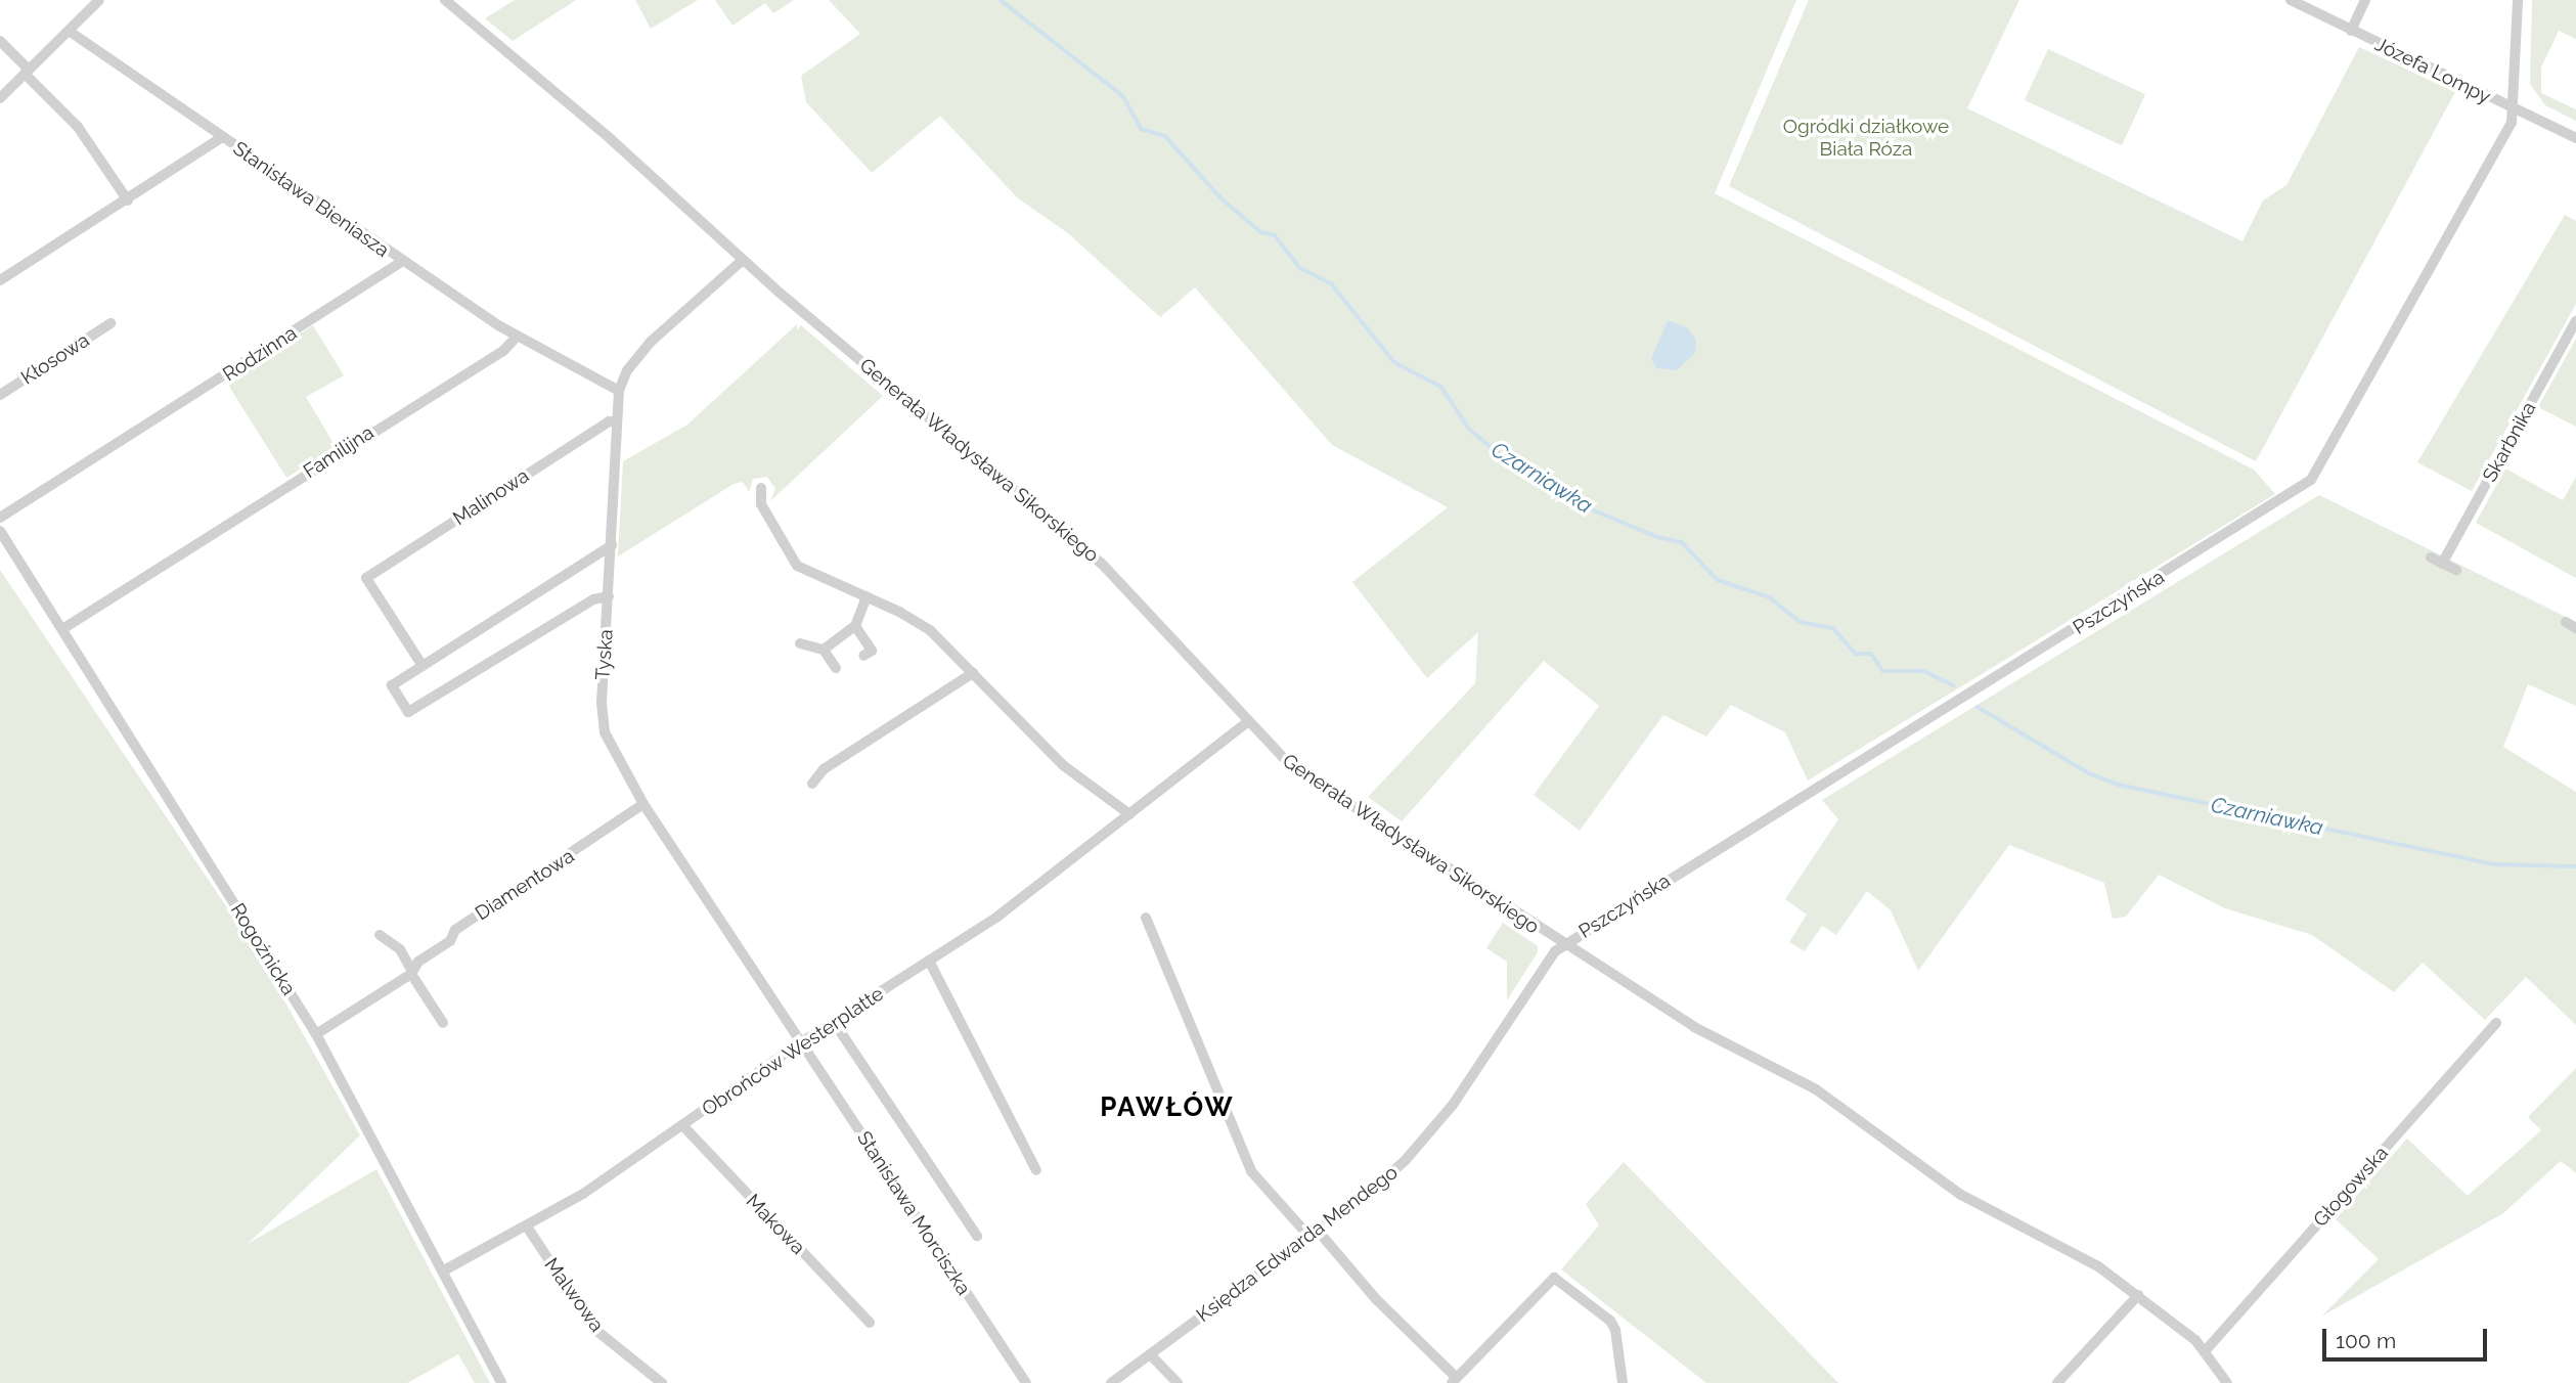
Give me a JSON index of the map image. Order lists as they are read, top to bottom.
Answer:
{
  "streets": {
    "street": [
      "Józefa Lompy",
      "Stanisława Bieniasza",
      "Rodzinna",
      "Kłosowa",
      "Skarbnika",
      "Familijna",
      "Generała Władysława Sikorskiego",
      "Malinowa",
      "Pszczyńska",
      "Tyska",
      "Diamentowa",
      "Rogoźnicka",
      "Obrońców Westerplatte",
      "Głogowska",
      "Stanisława Morciszka",
      "Makowa",
      "Księdza Edwarda Mendego",
      "Malwowa"
    ]
  },
  "crossings": [
    ["Józefa Lompy", "Pszczyńska"],
    ["Stanisława Bieniasza", "Rodzinna"],
    ["Familijna", "Rogoźnicka"],
    ["Generała Władysława Sikorskiego", "Pszczyńska"],
    ["Generała Władysława Sikorskiego", "Tyska"],
    ["Generała Władysława Sikorskiego", "Obrońców Westerplatte"],
    ["Generała Władysława Sikorskiego", "Głogowska"],
    ["Generała Władysława Sikorskiego", "Księdza Edwarda Mendego"],
    ["Malinowa", "Tyska"],
    ["Pszczyńska", "Księdza Edwarda Mendego"],
    ["Tyska", "Diamentowa"],
    ["Tyska", "Obrońców Westerplatte"],
    ["Tyska", "Stanisława Morciszka"],
    ["Diamentowa", "Rogoźnicka"],
    ["Rogoźnicka", "Obrońców Westerplatte"],
    ["Obrońców Westerplatte", "Stanisława Morciszka"],
    ["Obrońców Westerplatte", "Makowa"],
    ["Obrońców Westerplatte", "Malwowa"]
  ],
  "districts": ["PAWŁÓW"],
  "water": ["Czarniawka"],
  "parks": ["Ogródki działkowe Biała Róza"],
  "scale_bar": "100 m"
}
